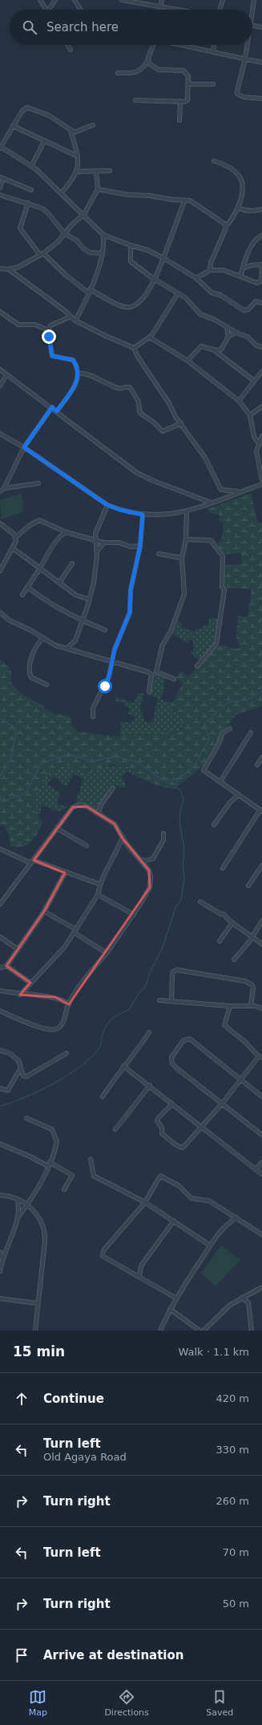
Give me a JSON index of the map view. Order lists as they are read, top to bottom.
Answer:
{
  "page": {
    "search": "Search here",
    "heading": ["15 min", "Walk · 1.1 km"],
    "list": [
      ["Continue", "420 m"],
      ["Turn left", "Old Agaya Road", "330 m"],
      ["Turn right", "260 m"],
      ["Turn left", "70 m"],
      ["Turn right", "50 m"],
      "Arrive at destination"
    ],
    "nav": ["Map", "Directions", "Saved"]
  }
}
